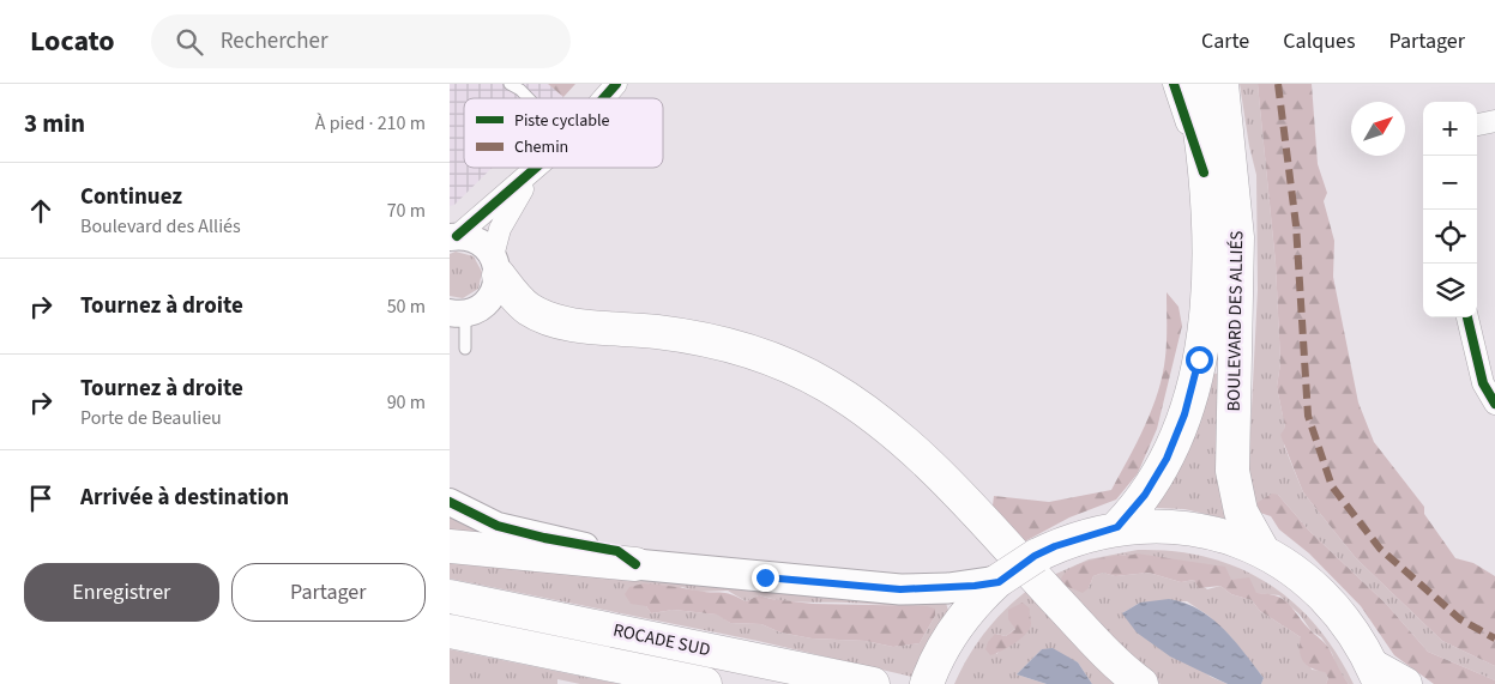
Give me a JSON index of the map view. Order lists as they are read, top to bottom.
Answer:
{
  "streets": {
    "main road": ["BOULEVARD DES ALLIÉS", "ROCADE SUD"]
  },
  "legend": ["Piste cyclable", "Chemin"],
  "north": "top right",
  "page": {
    "header": "Locato",
    "search": "Rechercher",
    "nav": ["Carte", "Calques", "Partager"],
    "heading": ["3 min", "À pied · 210 m"],
    "map_buttons": ["+", "−"],
    "list": [
      ["Continuez", "Boulevard des Alliés", "70 m"],
      ["Tournez à droite", "50 m"],
      ["Tournez à droite", "Porte de Beaulieu", "90 m"],
      "Arrivée à destination"
    ],
    "buttons": ["Enregistrer", "Partager"]
  }
}
